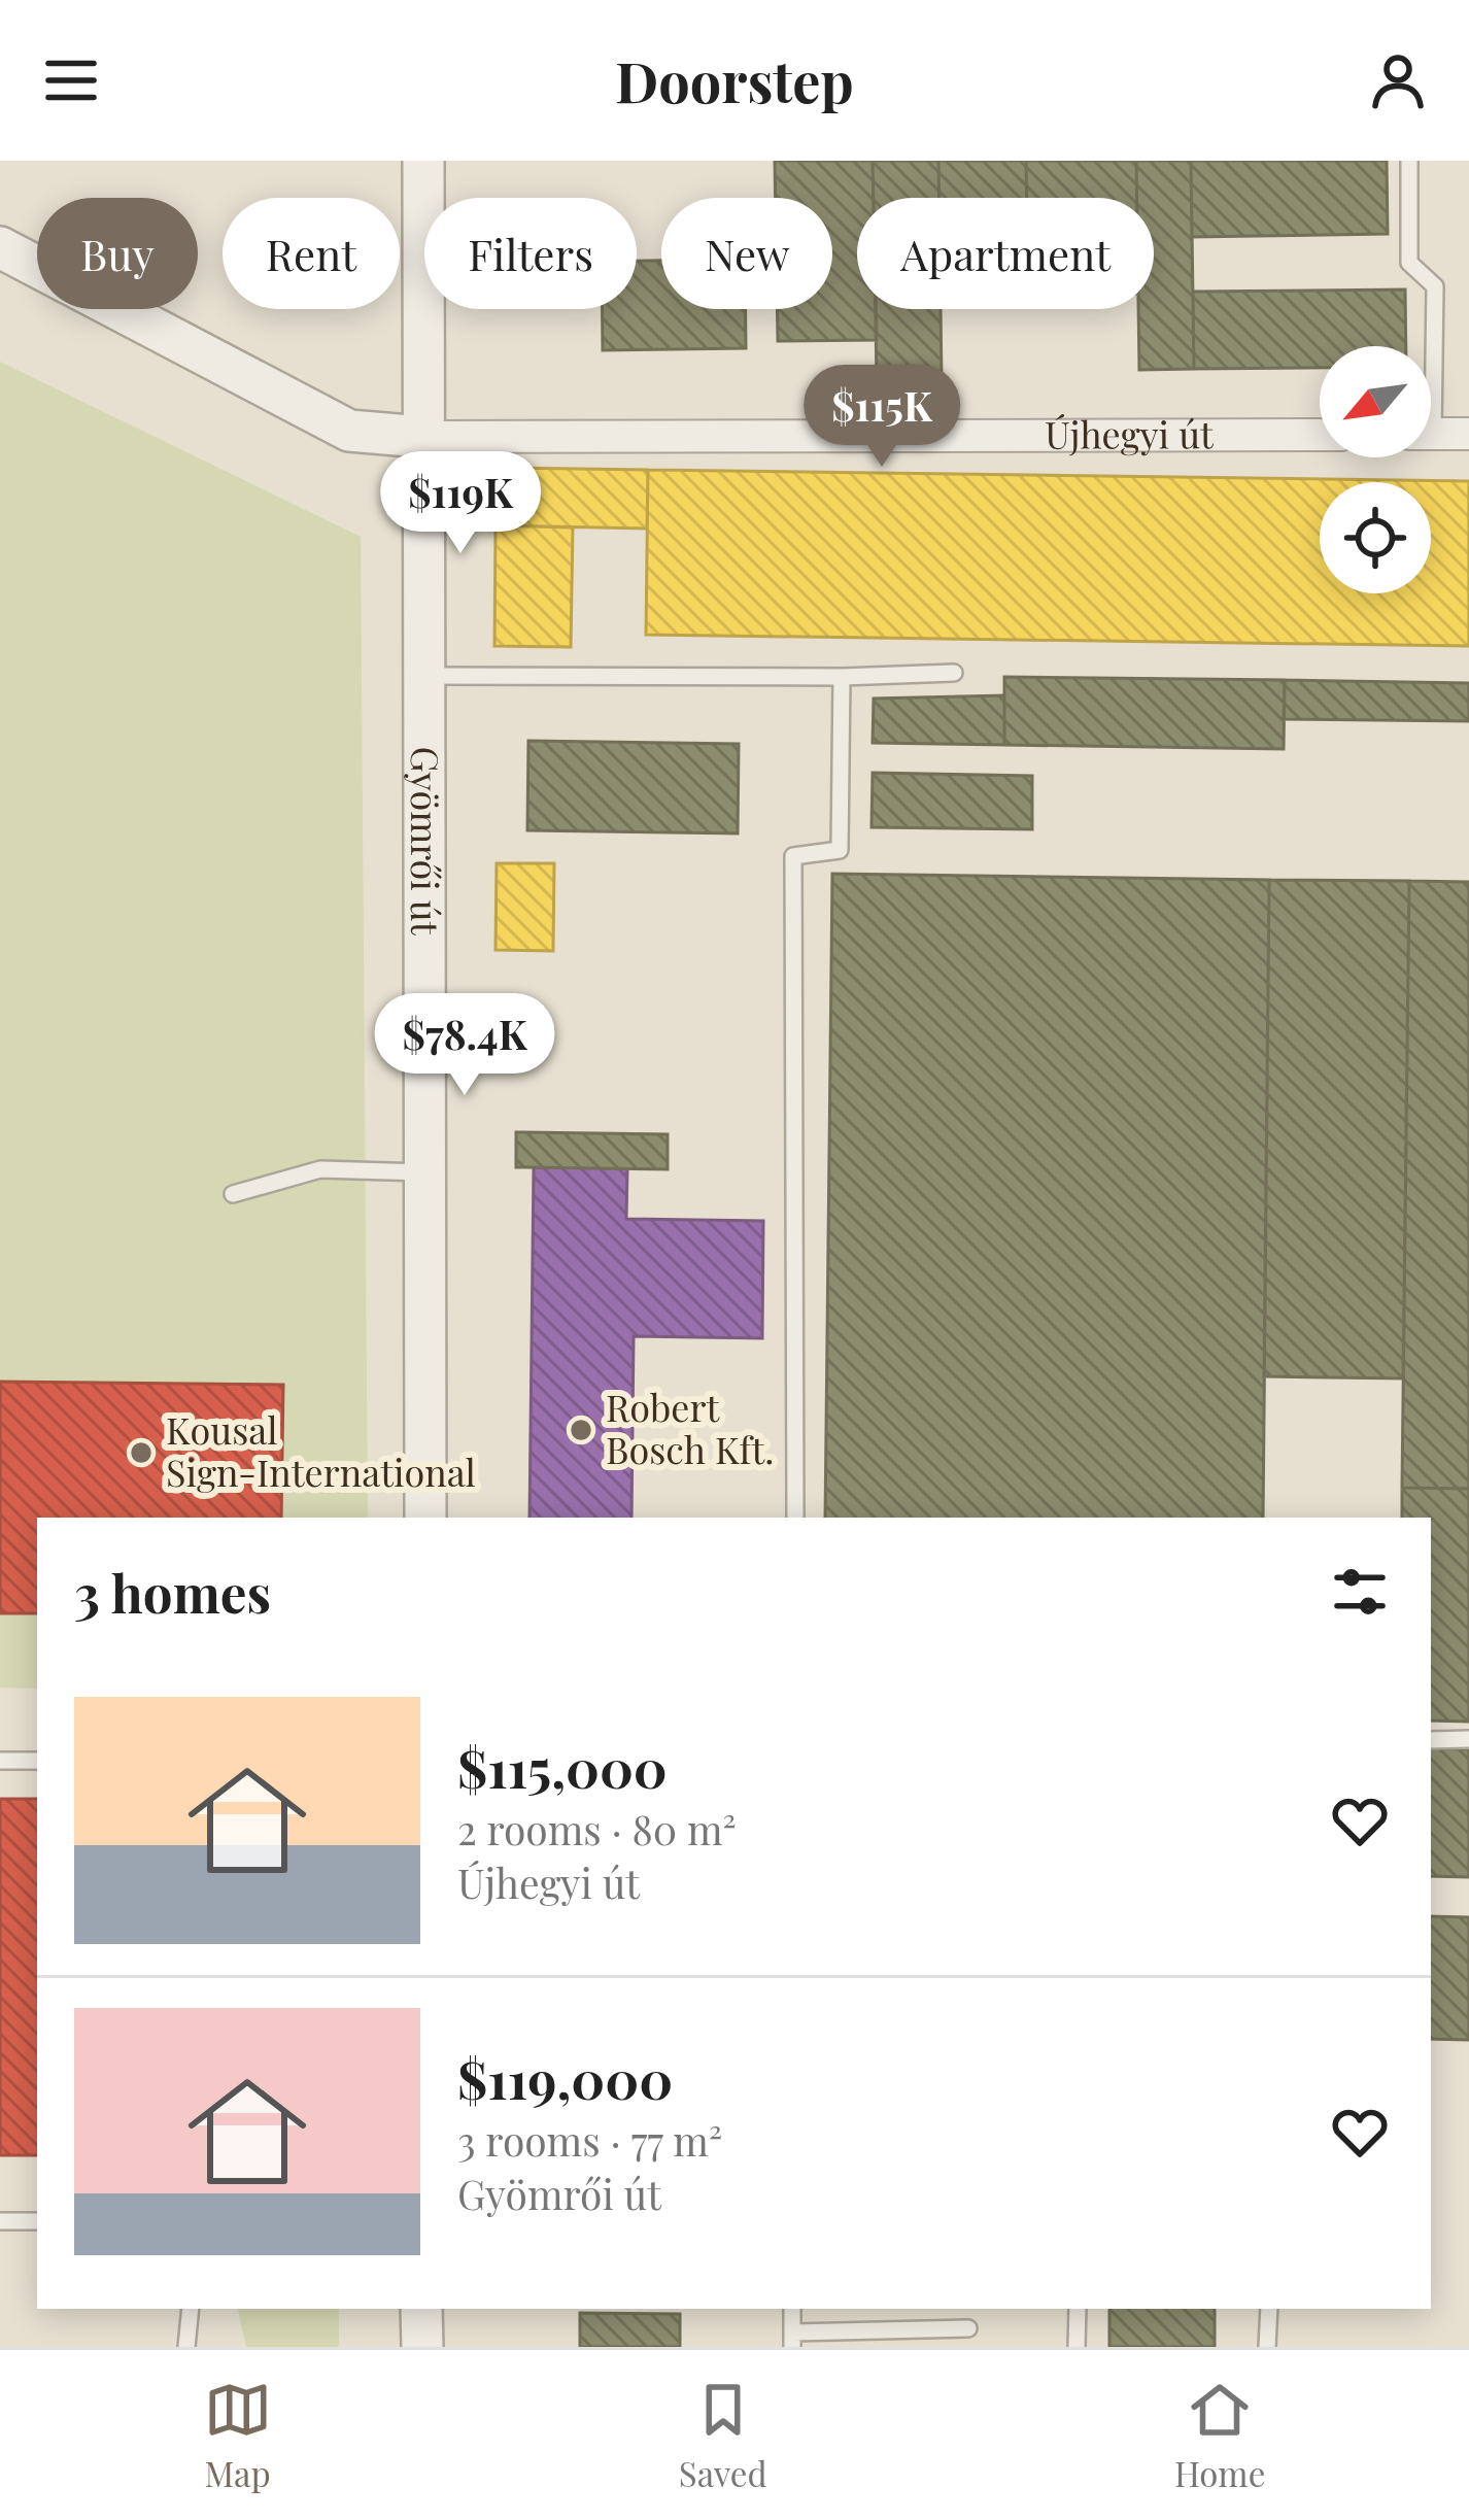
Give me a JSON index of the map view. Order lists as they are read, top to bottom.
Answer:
{
  "streets": {
    "street": ["Újhegyi út", "Gyömrői út"]
  },
  "crossings": [
    ["Újhegyi út", "Gyömrői út"]
  ],
  "places": ["Robert Bosch Kft.", "Kousal Sign-International"],
  "north": "bottom left",
  "page": {
    "header": "Doorstep",
    "chip": [
      "Buy",
      "Rent",
      "Filters",
      "New",
      "Apartment"
    ],
    "price": ["$115K", "$119K", "$78.4K"],
    "heading": "3 homes",
    "list": [
      {
        "name": "$115,000",
        "note": "2 rooms · 80 m² · Újhegyi út"
      },
      {
        "name": "$119,000",
        "note": "3 rooms · 77 m² · Gyömrői út"
      }
    ],
    "tabs": ["Map", "Saved", "Home"]
  }
}
